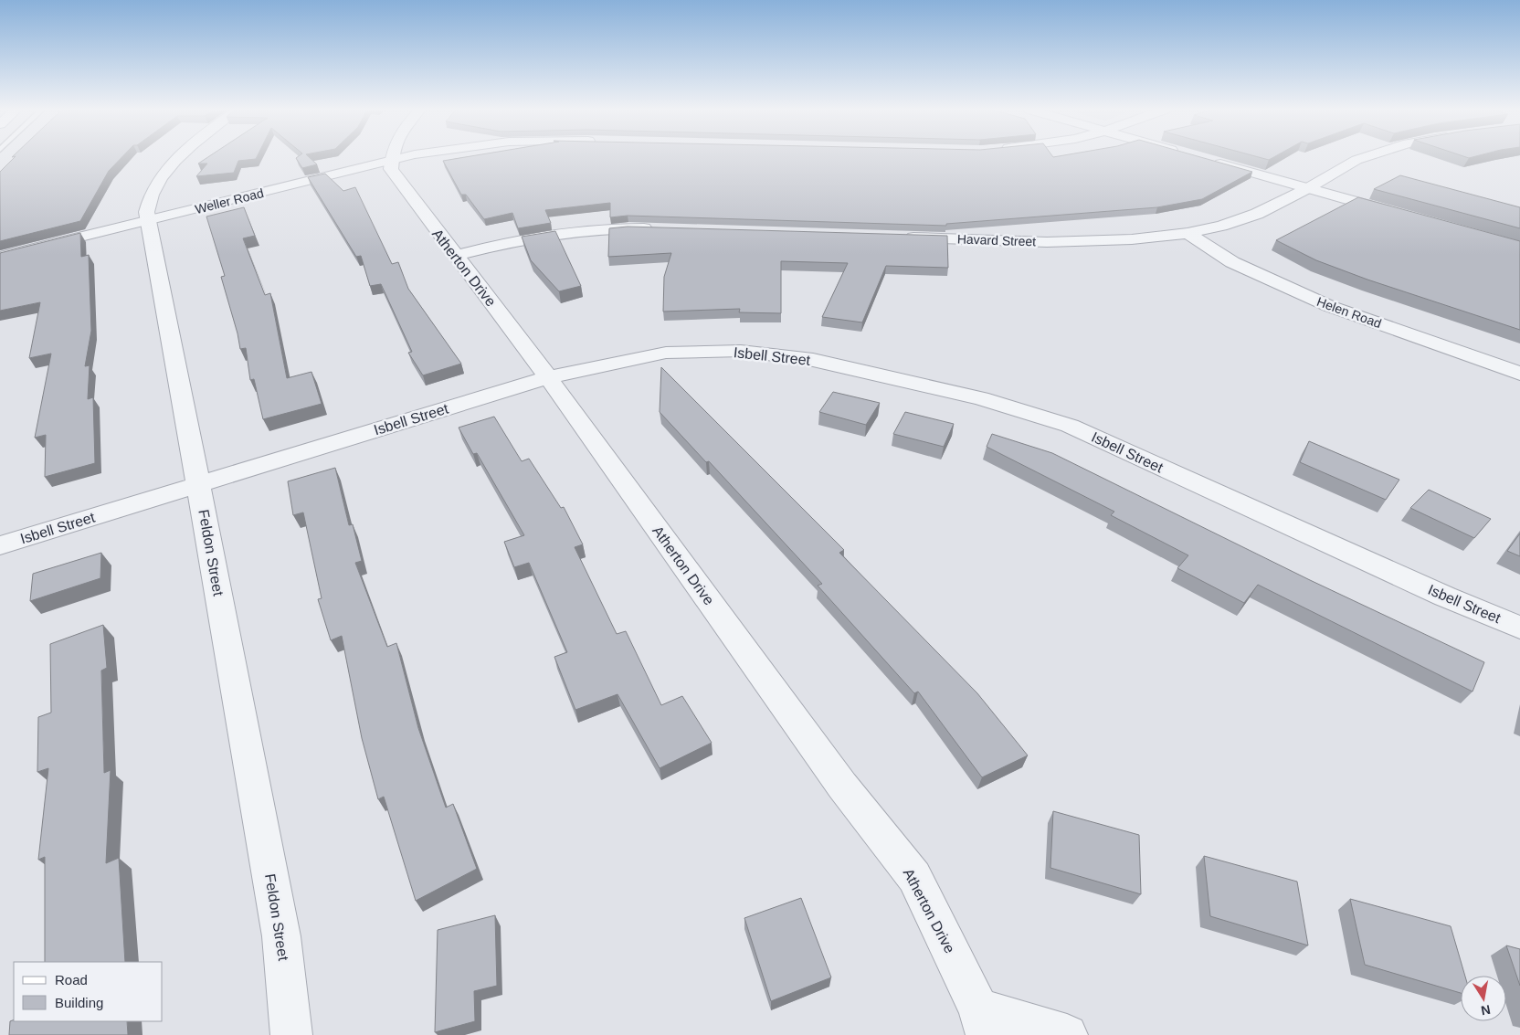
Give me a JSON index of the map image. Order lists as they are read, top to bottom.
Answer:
{
  "streets": {
    "street": [
      "Weller Road",
      "Havard Street",
      "Atherton Drive",
      "Helen Road",
      "Isbell Street",
      "Feldon Street"
    ]
  },
  "crossings": [
    ["Weller Road", "Atherton Drive"],
    ["Weller Road", "Feldon Street"],
    ["Havard Street", "Helen Road"],
    ["Atherton Drive", "Isbell Street"],
    ["Isbell Street", "Feldon Street"]
  ],
  "legend": ["Road", "Building"],
  "north": "bottom"
}
